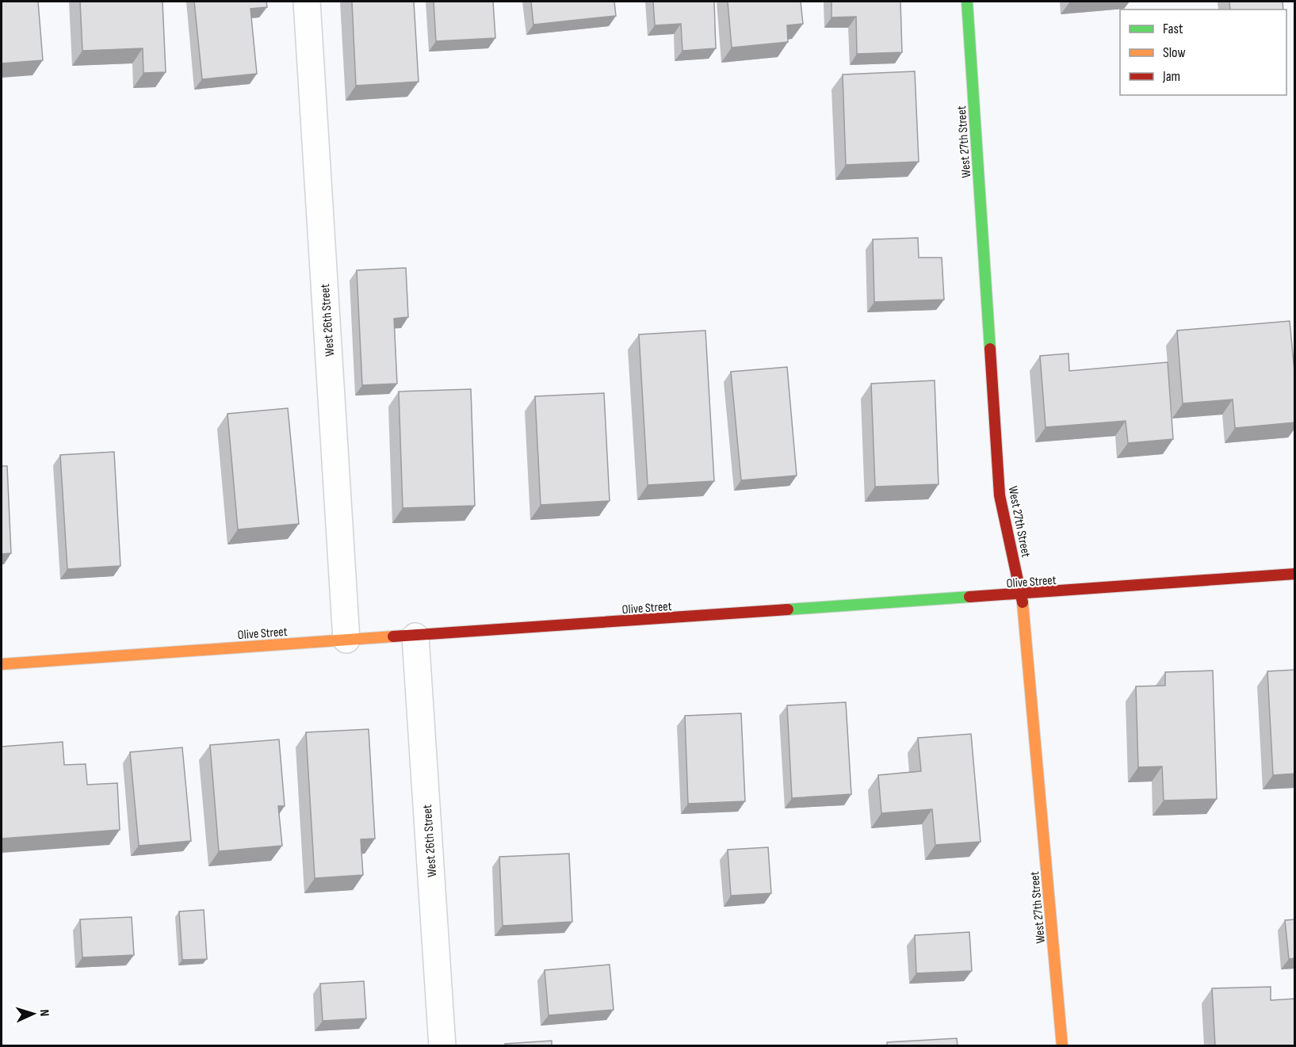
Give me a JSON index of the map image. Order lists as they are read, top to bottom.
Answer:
{
  "streets": {
    "street": ["West 27th Street", "West 26th Street", "Olive Street"]
  },
  "crossings": [
    ["West 27th Street", "Olive Street"],
    ["West 26th Street", "Olive Street"]
  ],
  "legend": ["Fast", "Slow", "Jam"],
  "north": "right"
}
